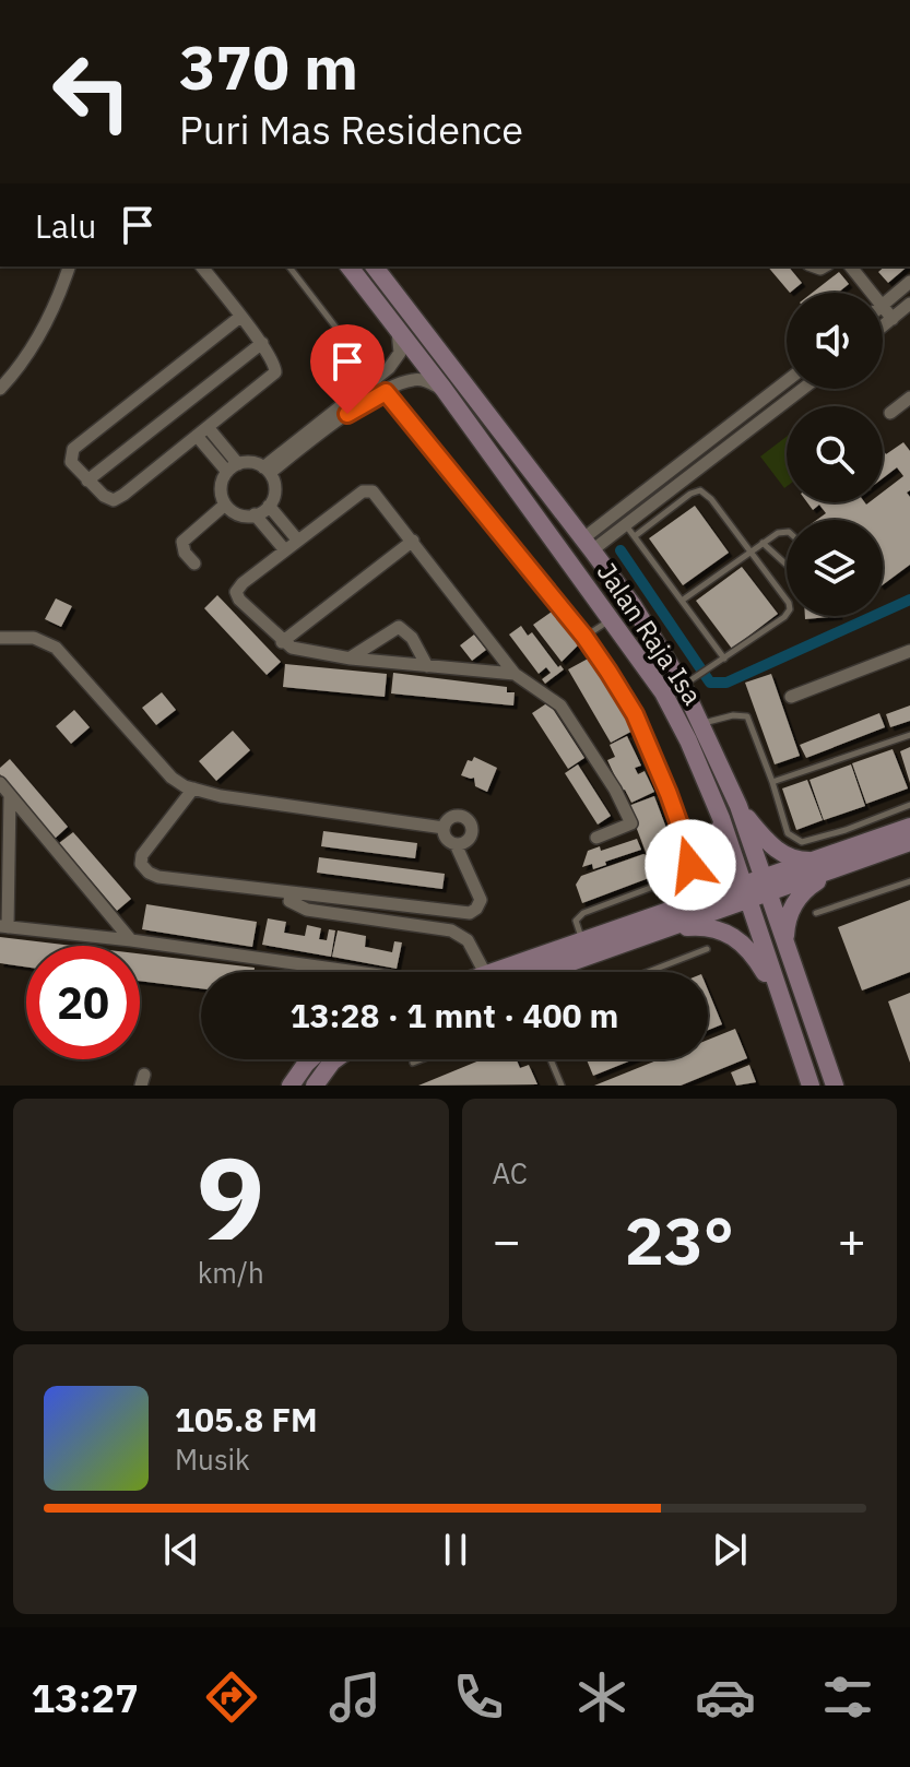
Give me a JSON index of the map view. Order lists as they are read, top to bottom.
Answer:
{
  "streets": {
    "main road": ["Jalan Raja Isa"]
  },
  "page": {
    "turn": ["370 m", "Puri Mas Residence"],
    "then": "Lalu",
    "limit": "20",
    "trip": "13:28 · 1 mnt · 400 m",
    "tile": [
      ["9", "km/h"],
      "AC"
    ],
    "heat": ["−", "23°", "+"],
    "song": ["105.8 FM", "Musik"],
    "tabs": "13:27"
  }
}
